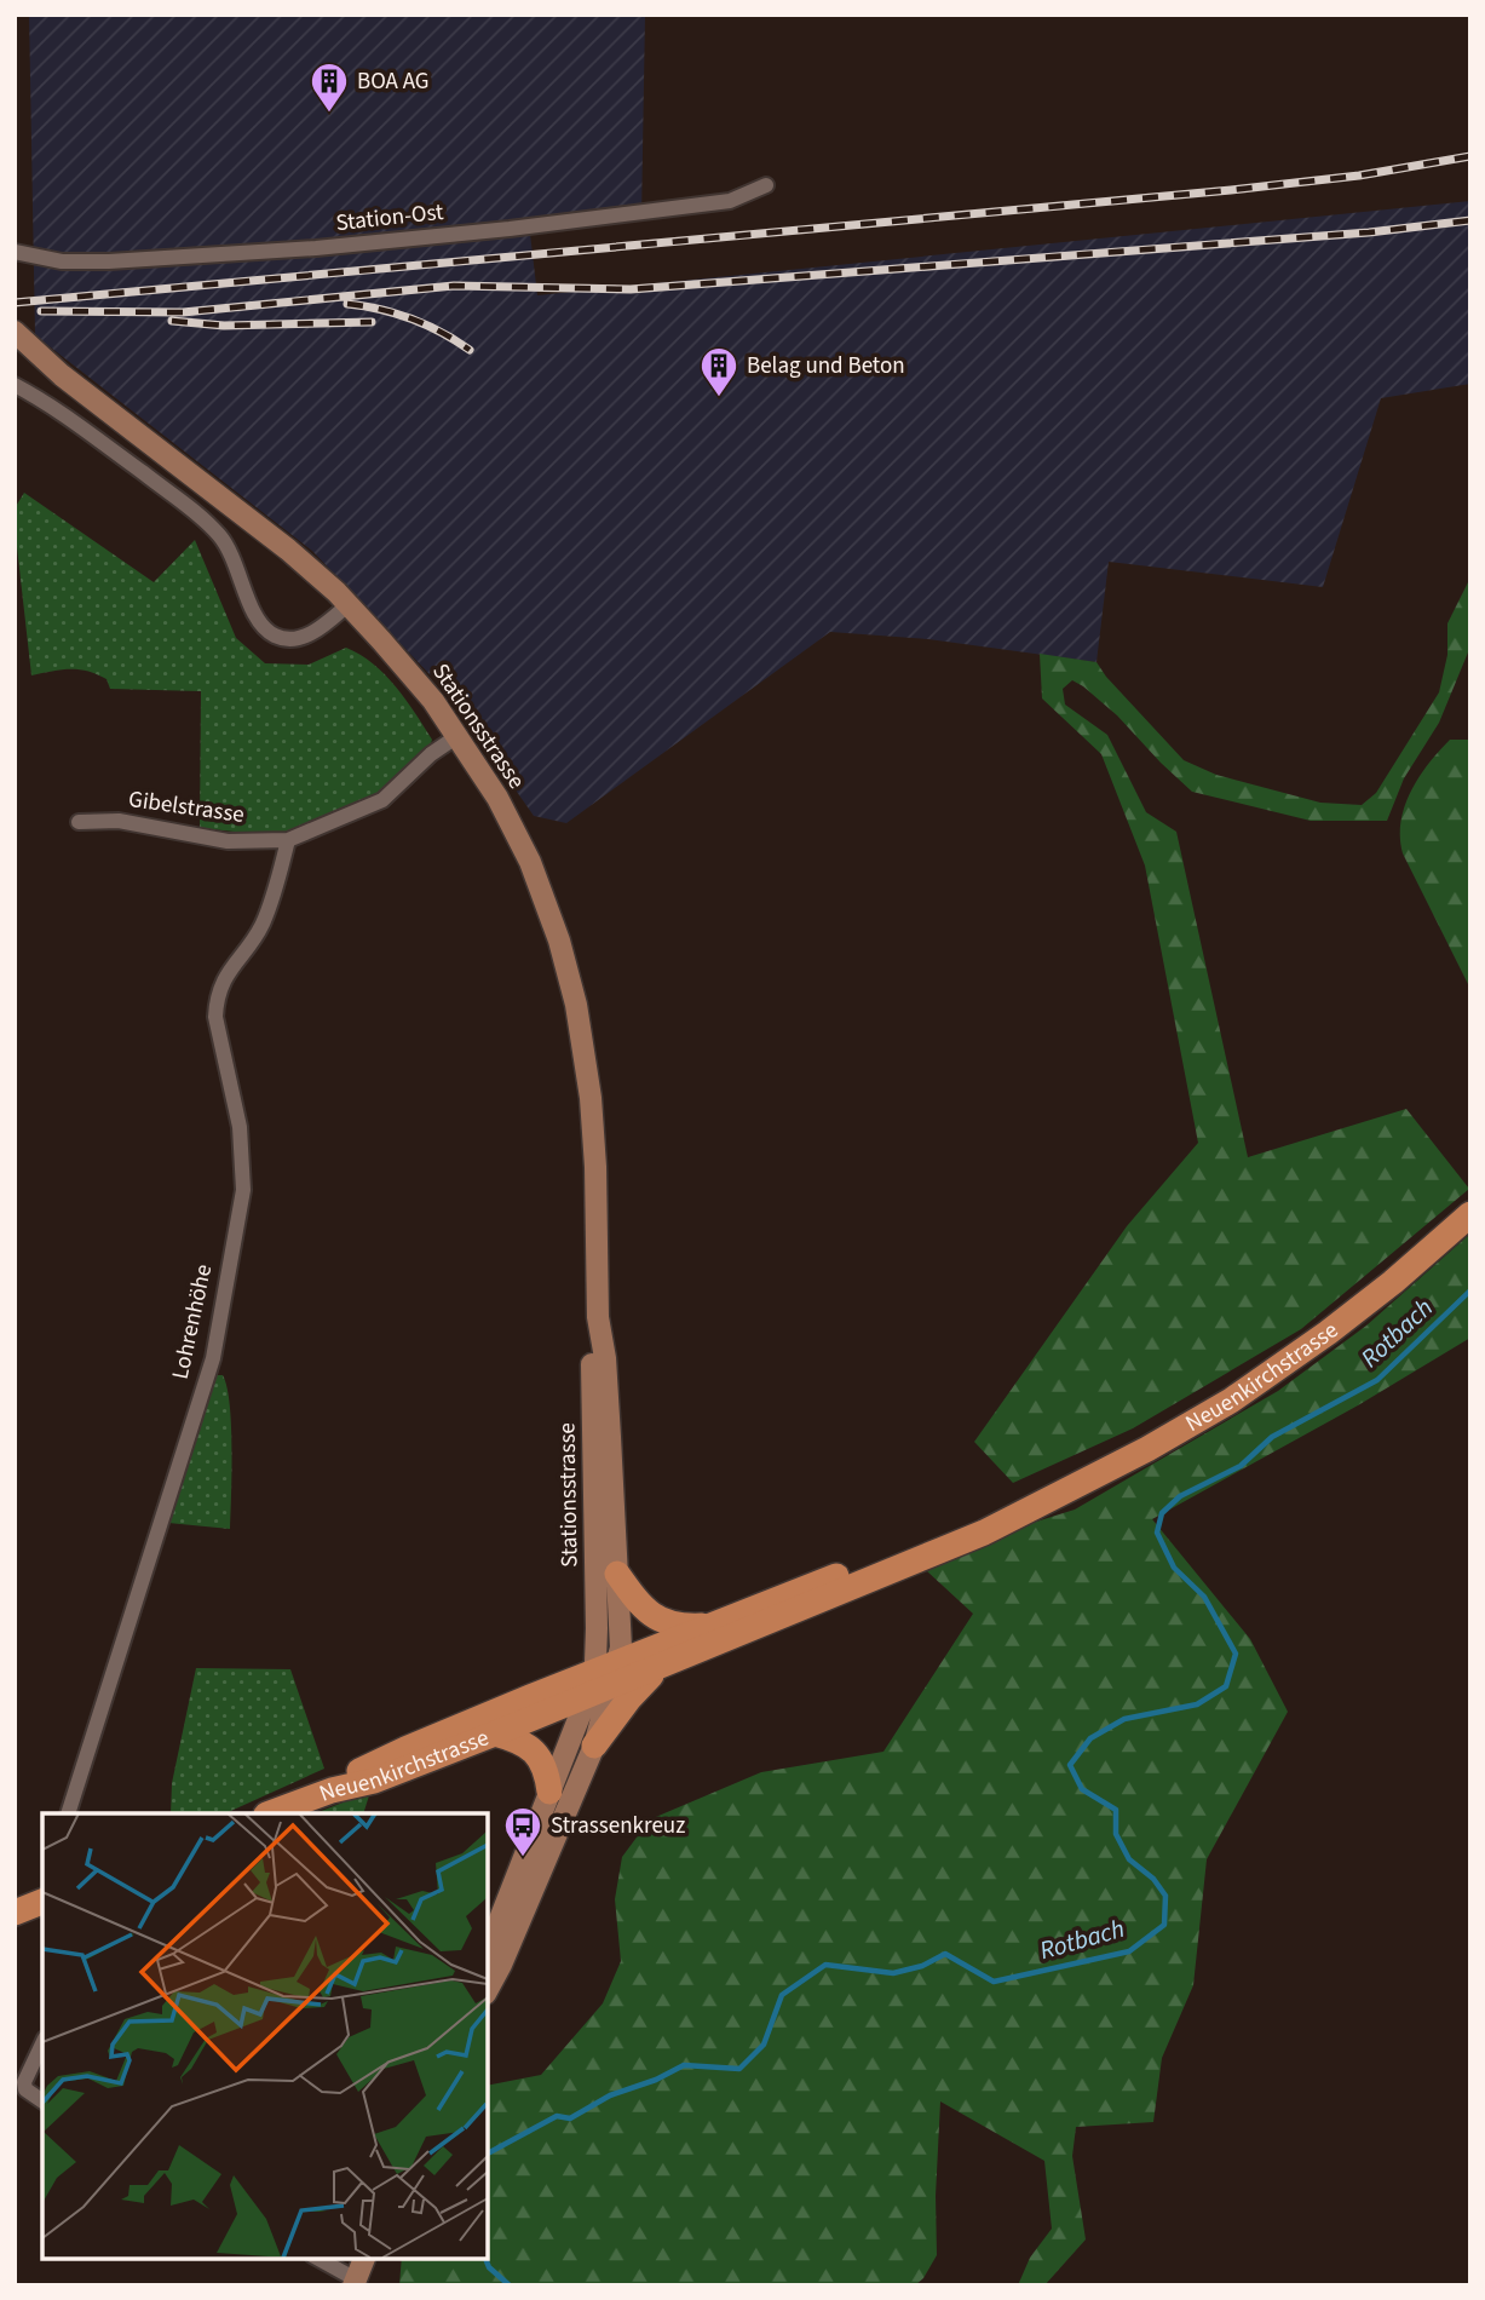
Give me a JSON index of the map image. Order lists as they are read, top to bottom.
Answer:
{
  "streets": {
    "main road": ["Stationsstrasse", "Neuenkirchstrasse"],
    "street": ["Station-Ost", "Gibelstrasse", "Lohrenhöhe"]
  },
  "crossings": [
    ["Stationsstrasse", "Gibelstrasse"],
    ["Stationsstrasse", "Neuenkirchstrasse"],
    ["Gibelstrasse", "Lohrenhöhe"]
  ],
  "water": ["Rotbach"],
  "places": {
    "building": ["BOA AG", "Belag und Beton"],
    "bus stop": ["Strassenkreuz"]
  }
}
